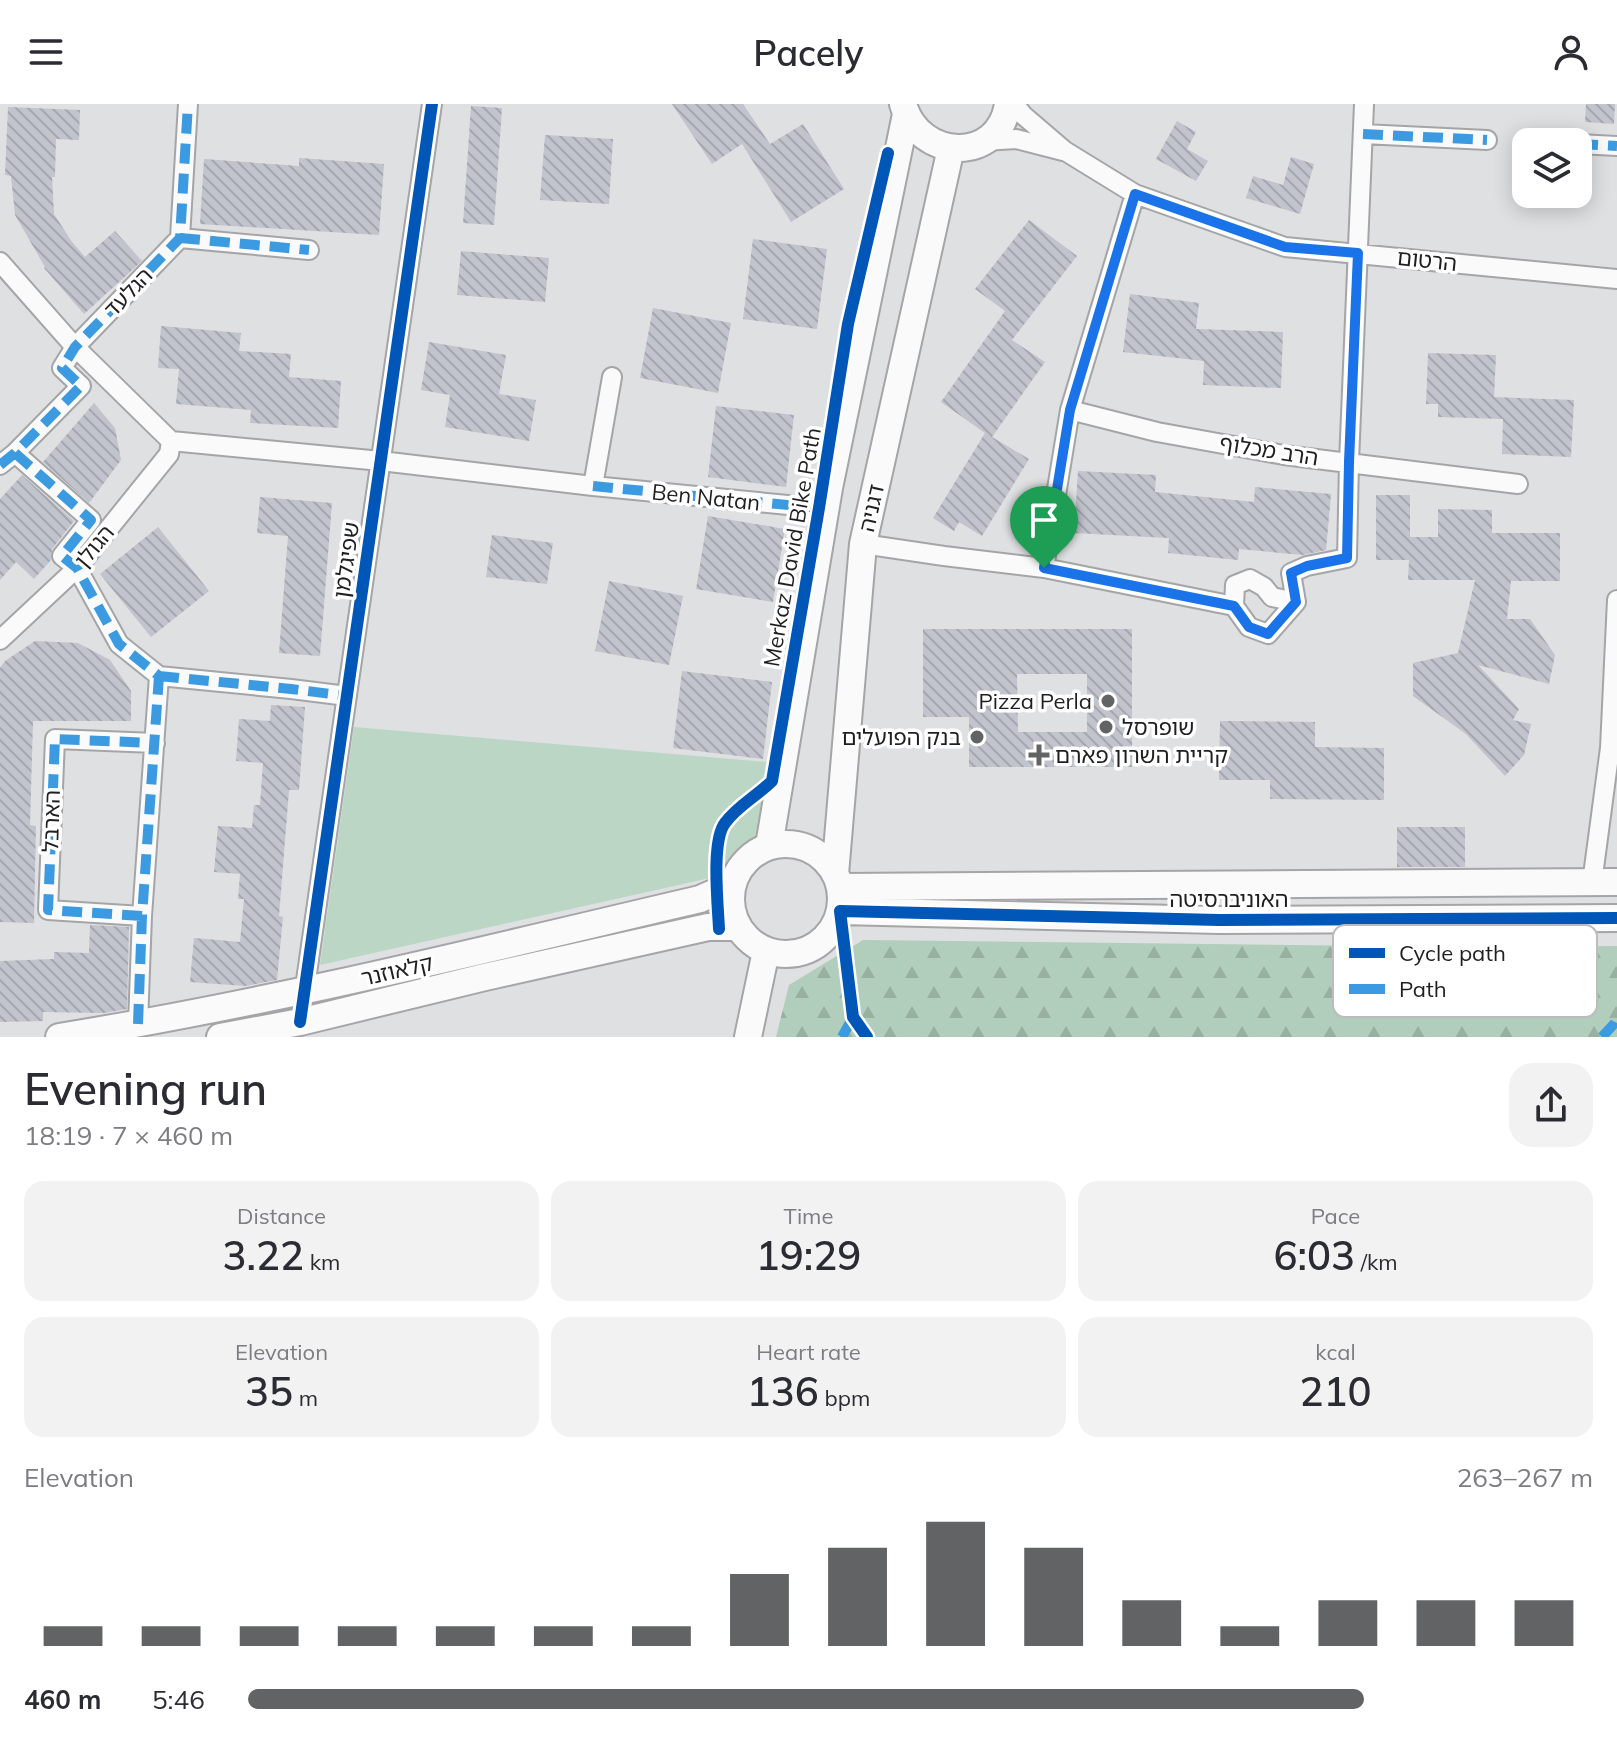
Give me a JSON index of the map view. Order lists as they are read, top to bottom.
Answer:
{
  "streets": {
    "street": [
      "הרטום",
      "הגלעד",
      "הרב מכלוף",
      "Ben Natan",
      "דגניה",
      "הגולן",
      "שפיגלמן",
      "הארבל",
      "האוניברסיטה",
      "קלאוזנר"
    ],
    "cycle path": ["Merkaz David Bike Path"]
  },
  "crossings": [
    ["Ben Natan", "שפיגלמן"],
    ["דגניה", "האוניברסיטה"],
    ["דגניה", "קלאוזנר"],
    ["שפיגלמן", "קלאוזנר"],
    ["האוניברסיטה", "קלאוזנר"]
  ],
  "places": {
    "other": ["Pizza Perla", "שופרסל", "בנק הפועלים"],
    "health": ["קריית השרון פארם"]
  },
  "legend": ["Cycle path", "Path"],
  "page": {
    "header": "Pacely",
    "heading": ["Evening run", "18:19 · 7 × 460 m"],
    "stats": [
      ["Distance", "3.22 km"],
      ["Time", "19:29"],
      ["Pace", "6:03 /km"],
      ["Elevation", "35 m"],
      ["Heart rate", "136 bpm"],
      ["kcal", "210"]
    ],
    "chart": ["Elevation", "263–267 m"],
    "list": [
      {
        "name": "460 m",
        "note": "5:46"
      }
    ]
  }
}
